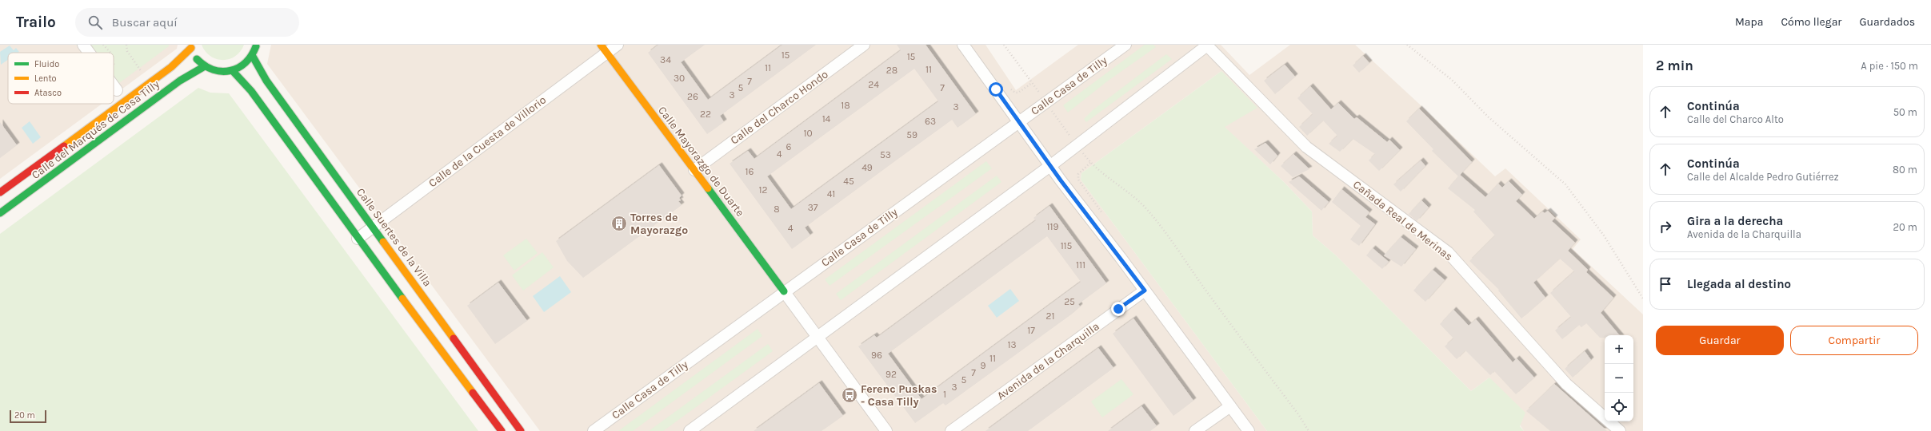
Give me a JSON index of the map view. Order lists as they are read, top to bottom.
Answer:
{
  "streets": {
    "main road": ["Calle del Marqués de Casa Tilly", "Calle Mayorazgo de Duarte", "Calle Suertes de la Villa"],
    "street": [
      "Calle Casa de Tilly",
      "Calle del Charco Hondo",
      "Calle de la Cuesta de Villorio",
      "Cañada Real de Merinas",
      "Avenida de la Charquilla"
    ]
  },
  "crossings": [
    ["Calle Casa de Tilly", "Calle Mayorazgo de Duarte"],
    ["Calle del Charco Hondo", "Calle Mayorazgo de Duarte"],
    ["Calle de la Cuesta de Villorio", "Calle Mayorazgo de Duarte"],
    ["Calle de la Cuesta de Villorio", "Calle Suertes de la Villa"]
  ],
  "places": {
    "building": ["Torres de Mayorazgo"],
    "bus stop": ["Ferenc Puskas - Casa Tilly"]
  },
  "house_numbers": [
    "15",
    "15",
    "34",
    "11",
    "11",
    "28",
    "30",
    "7",
    "24",
    "5",
    "7",
    "3",
    "26",
    "18",
    "3",
    "22",
    "14",
    "63",
    "10",
    "59",
    "6",
    "4",
    "53",
    "49",
    "16",
    "45",
    "12",
    "41",
    "37",
    "8",
    "119",
    "4",
    "115",
    "111",
    "25",
    "21",
    "17",
    "13",
    "96",
    "11",
    "9",
    "7",
    "92",
    "5",
    "3",
    "1"
  ],
  "legend": ["Fluido", "Lento", "Atasco"],
  "scale_bar": "20 m",
  "page": {
    "header": "Trailo",
    "search": "Buscar aquí",
    "nav": ["Mapa", "Cómo llegar", "Guardados"],
    "heading": ["2 min", "A pie · 150 m"],
    "list": [
      ["Continúa", "Calle del Charco Alto", "50 m"],
      ["Continúa", "Calle del Alcalde Pedro Gutiérrez", "80 m"],
      ["Gira a la derecha", "Avenida de la Charquilla", "20 m"],
      "Llegada al destino"
    ],
    "buttons": ["Guardar", "Compartir"],
    "map_buttons": ["+", "−"],
    "scale": "20 m"
  }
}
